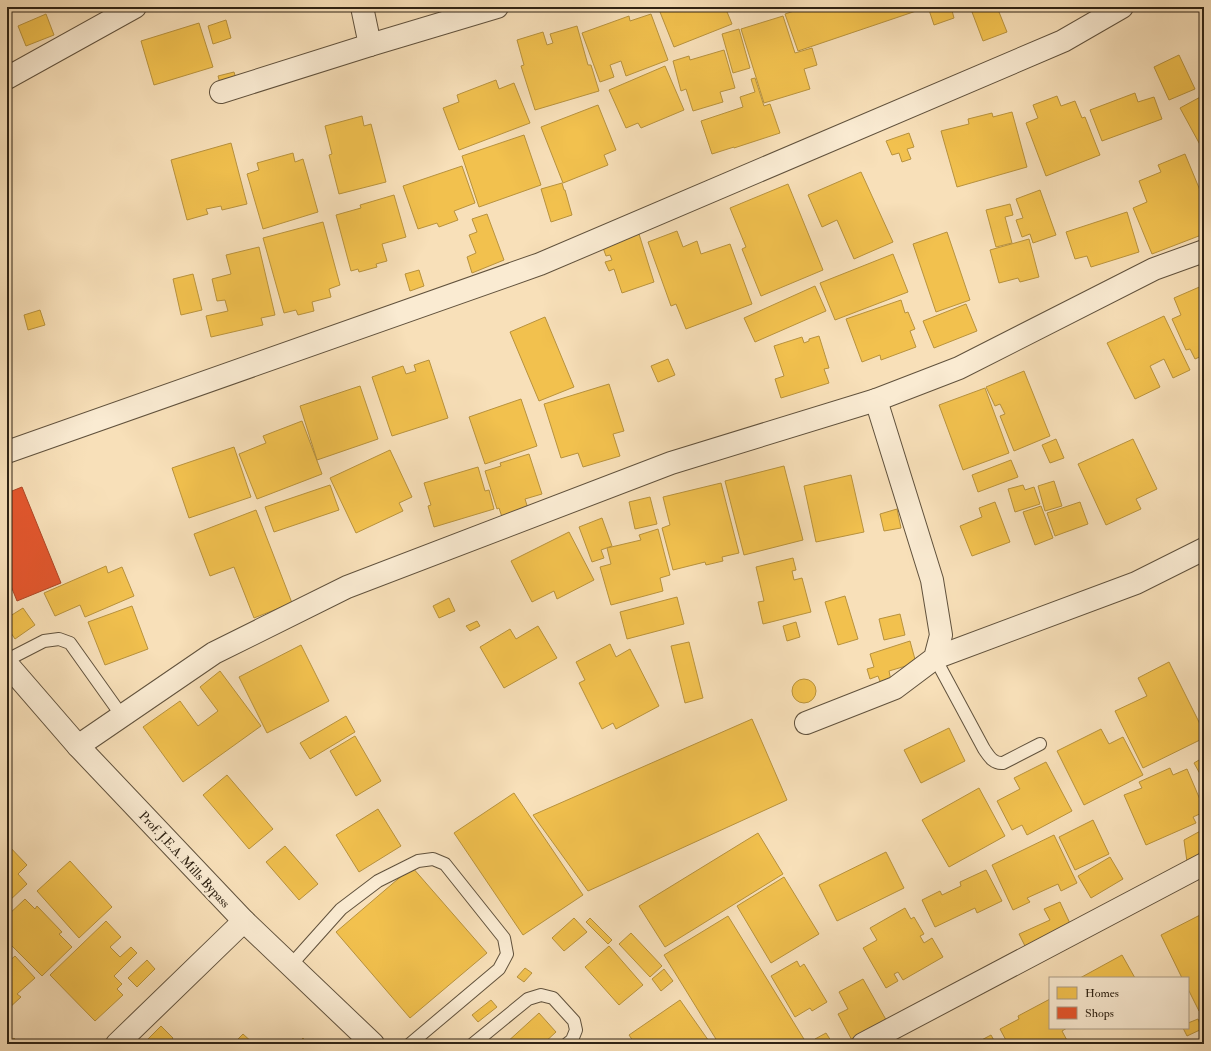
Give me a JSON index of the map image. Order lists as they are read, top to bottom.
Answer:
{
  "streets": {
    "street": ["Prof. J.E.A. Mills Bypass"]
  },
  "legend": ["Homes", "Shops"]
}
